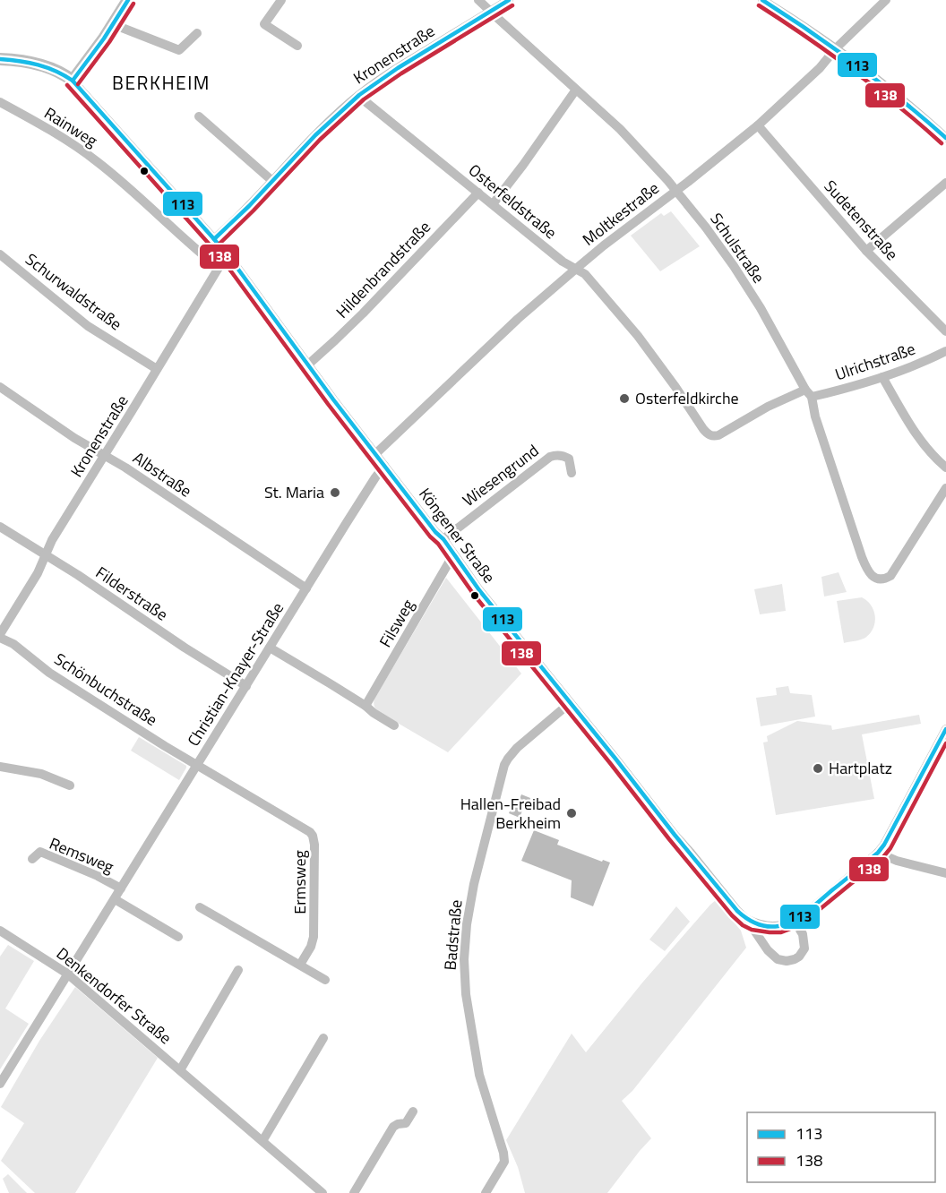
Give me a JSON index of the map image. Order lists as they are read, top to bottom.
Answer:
{
  "streets": {
    "street": [
      "Kronenstraße",
      "Rainweg",
      "Osterfeldstraße",
      "Moltkestraße",
      "Sudetenstraße",
      "Schulstraße",
      "Hildenbrandstraße",
      "Schurwaldstraße",
      "Ulrichstraße",
      "Albstraße",
      "Wiesengrund",
      "Köngener Straße",
      "Filderstraße",
      "Filsweg",
      "Christian-Knayer-Straße",
      "Schönbuchstraße",
      "Remsweg",
      "Ermsweg",
      "Badstraße",
      "Denkendorfer Straße"
    ]
  },
  "crossings": [
    ["Kronenstraße", "Rainweg"],
    ["Kronenstraße", "Osterfeldstraße"],
    ["Kronenstraße", "Schulstraße"],
    ["Kronenstraße", "Schurwaldstraße"],
    ["Kronenstraße", "Albstraße"],
    ["Kronenstraße", "Köngener Straße"],
    ["Kronenstraße", "Filderstraße"],
    ["Kronenstraße", "Schönbuchstraße"],
    ["Osterfeldstraße", "Moltkestraße"],
    ["Osterfeldstraße", "Hildenbrandstraße"],
    ["Osterfeldstraße", "Ulrichstraße"],
    ["Moltkestraße", "Sudetenstraße"],
    ["Moltkestraße", "Schulstraße"],
    ["Moltkestraße", "Köngener Straße"],
    ["Schulstraße", "Ulrichstraße"],
    ["Hildenbrandstraße", "Köngener Straße"],
    ["Albstraße", "Christian-Knayer-Straße"],
    ["Wiesengrund", "Köngener Straße"],
    ["Köngener Straße", "Filsweg"],
    ["Köngener Straße", "Christian-Knayer-Straße"],
    ["Köngener Straße", "Badstraße"],
    ["Filderstraße", "Christian-Knayer-Straße"],
    ["Christian-Knayer-Straße", "Schönbuchstraße"],
    ["Christian-Knayer-Straße", "Remsweg"],
    ["Christian-Knayer-Straße", "Ermsweg"],
    ["Christian-Knayer-Straße", "Denkendorfer Straße"],
    ["Schönbuchstraße", "Ermsweg"]
  ],
  "districts": ["BERKHEIM"],
  "places": [
    "Osterfeldkirche",
    "St. Maria",
    "Hartplatz",
    "Hallen-Freibad Berkheim"
  ],
  "lines": ["transit line 113", "transit line 138"],
  "legend": ["113", "138"]
}
